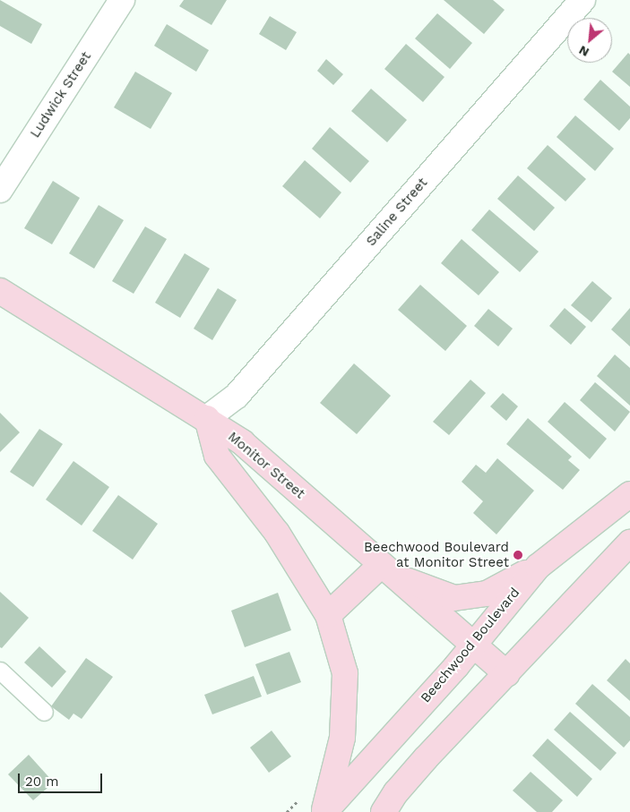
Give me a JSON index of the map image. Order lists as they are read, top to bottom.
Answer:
{
  "streets": {
    "main road": ["Monitor Street", "Beechwood Boulevard"],
    "street": ["Ludwick Street", "Saline Street"]
  },
  "crossings": [
    ["Saline Street", "Monitor Street"],
    ["Monitor Street", "Beechwood Boulevard"]
  ],
  "places": ["Beechwood Boulevard at Monitor Street"],
  "scale_bar": "20 m",
  "north": "bottom left"
}
